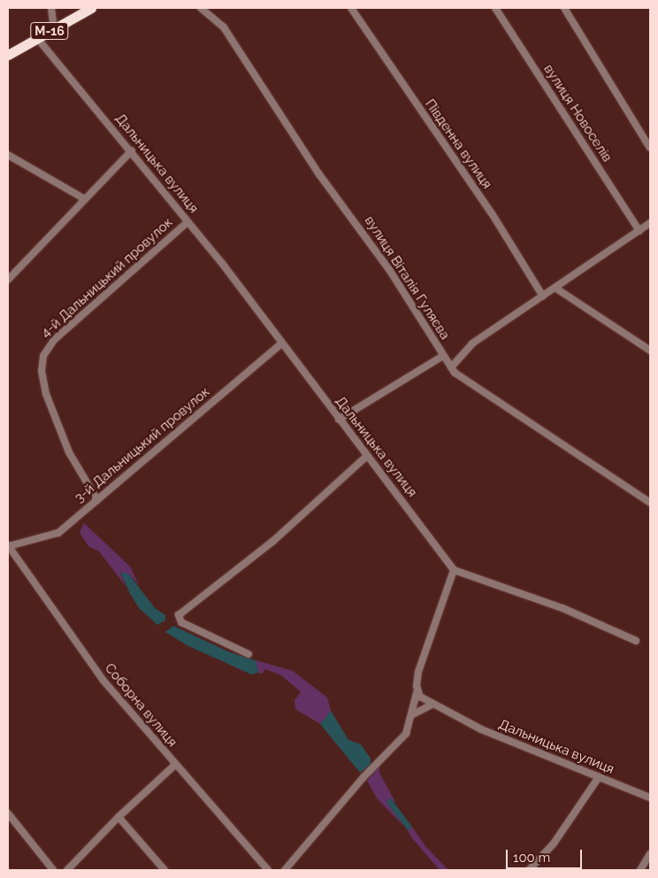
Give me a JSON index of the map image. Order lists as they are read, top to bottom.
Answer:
{
  "streets": {
    "highway": ["М-16"],
    "street": [
      "вулиця Новоселів",
      "Південна вулиця",
      "Дальницька вулиця",
      "4-й Дальницький провулок",
      "вулиця Віталія Гуляєва",
      "3-й Дальницький провулок",
      "Соборна вулиця"
    ]
  },
  "crossings": [
    ["М-16", "Дальницька вулиця"],
    ["Дальницька вулиця", "4-й Дальницький провулок"],
    ["Дальницька вулиця", "3-й Дальницький провулок"],
    ["4-й Дальницький провулок", "3-й Дальницький провулок"],
    ["3-й Дальницький провулок", "Соборна вулиця"]
  ],
  "scale_bar": "100 m"
}
